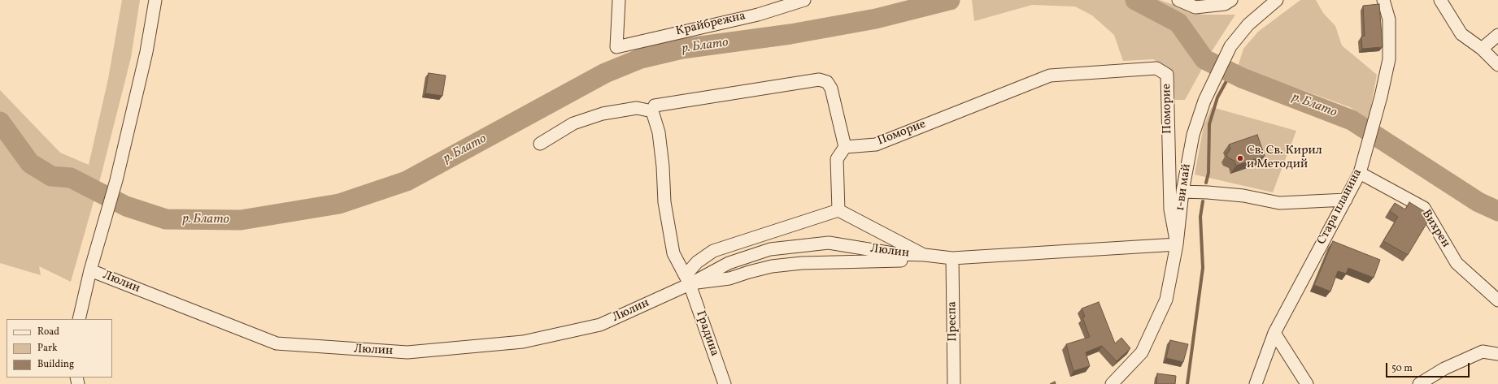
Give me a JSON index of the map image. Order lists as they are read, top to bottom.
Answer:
{
  "streets": {
    "street": [
      "Крайбрежна",
      "Поморие",
      "1-ви май",
      "Стара планина",
      "Вихрен",
      "Люлин",
      "Преспа",
      "Градина"
    ]
  },
  "crossings": [
    ["Поморие", "1-ви май"],
    ["Поморие", "Люлин"],
    ["1-ви май", "Люлин"],
    ["Стара планина", "Вихрен"],
    ["Люлин", "Преспа"],
    ["Люлин", "Градина"]
  ],
  "water": ["р. Блато"],
  "places": ["Св. Св. Кирил и Методий"],
  "legend": ["Road", "Park", "Building"],
  "scale_bar": "50 m"
}
